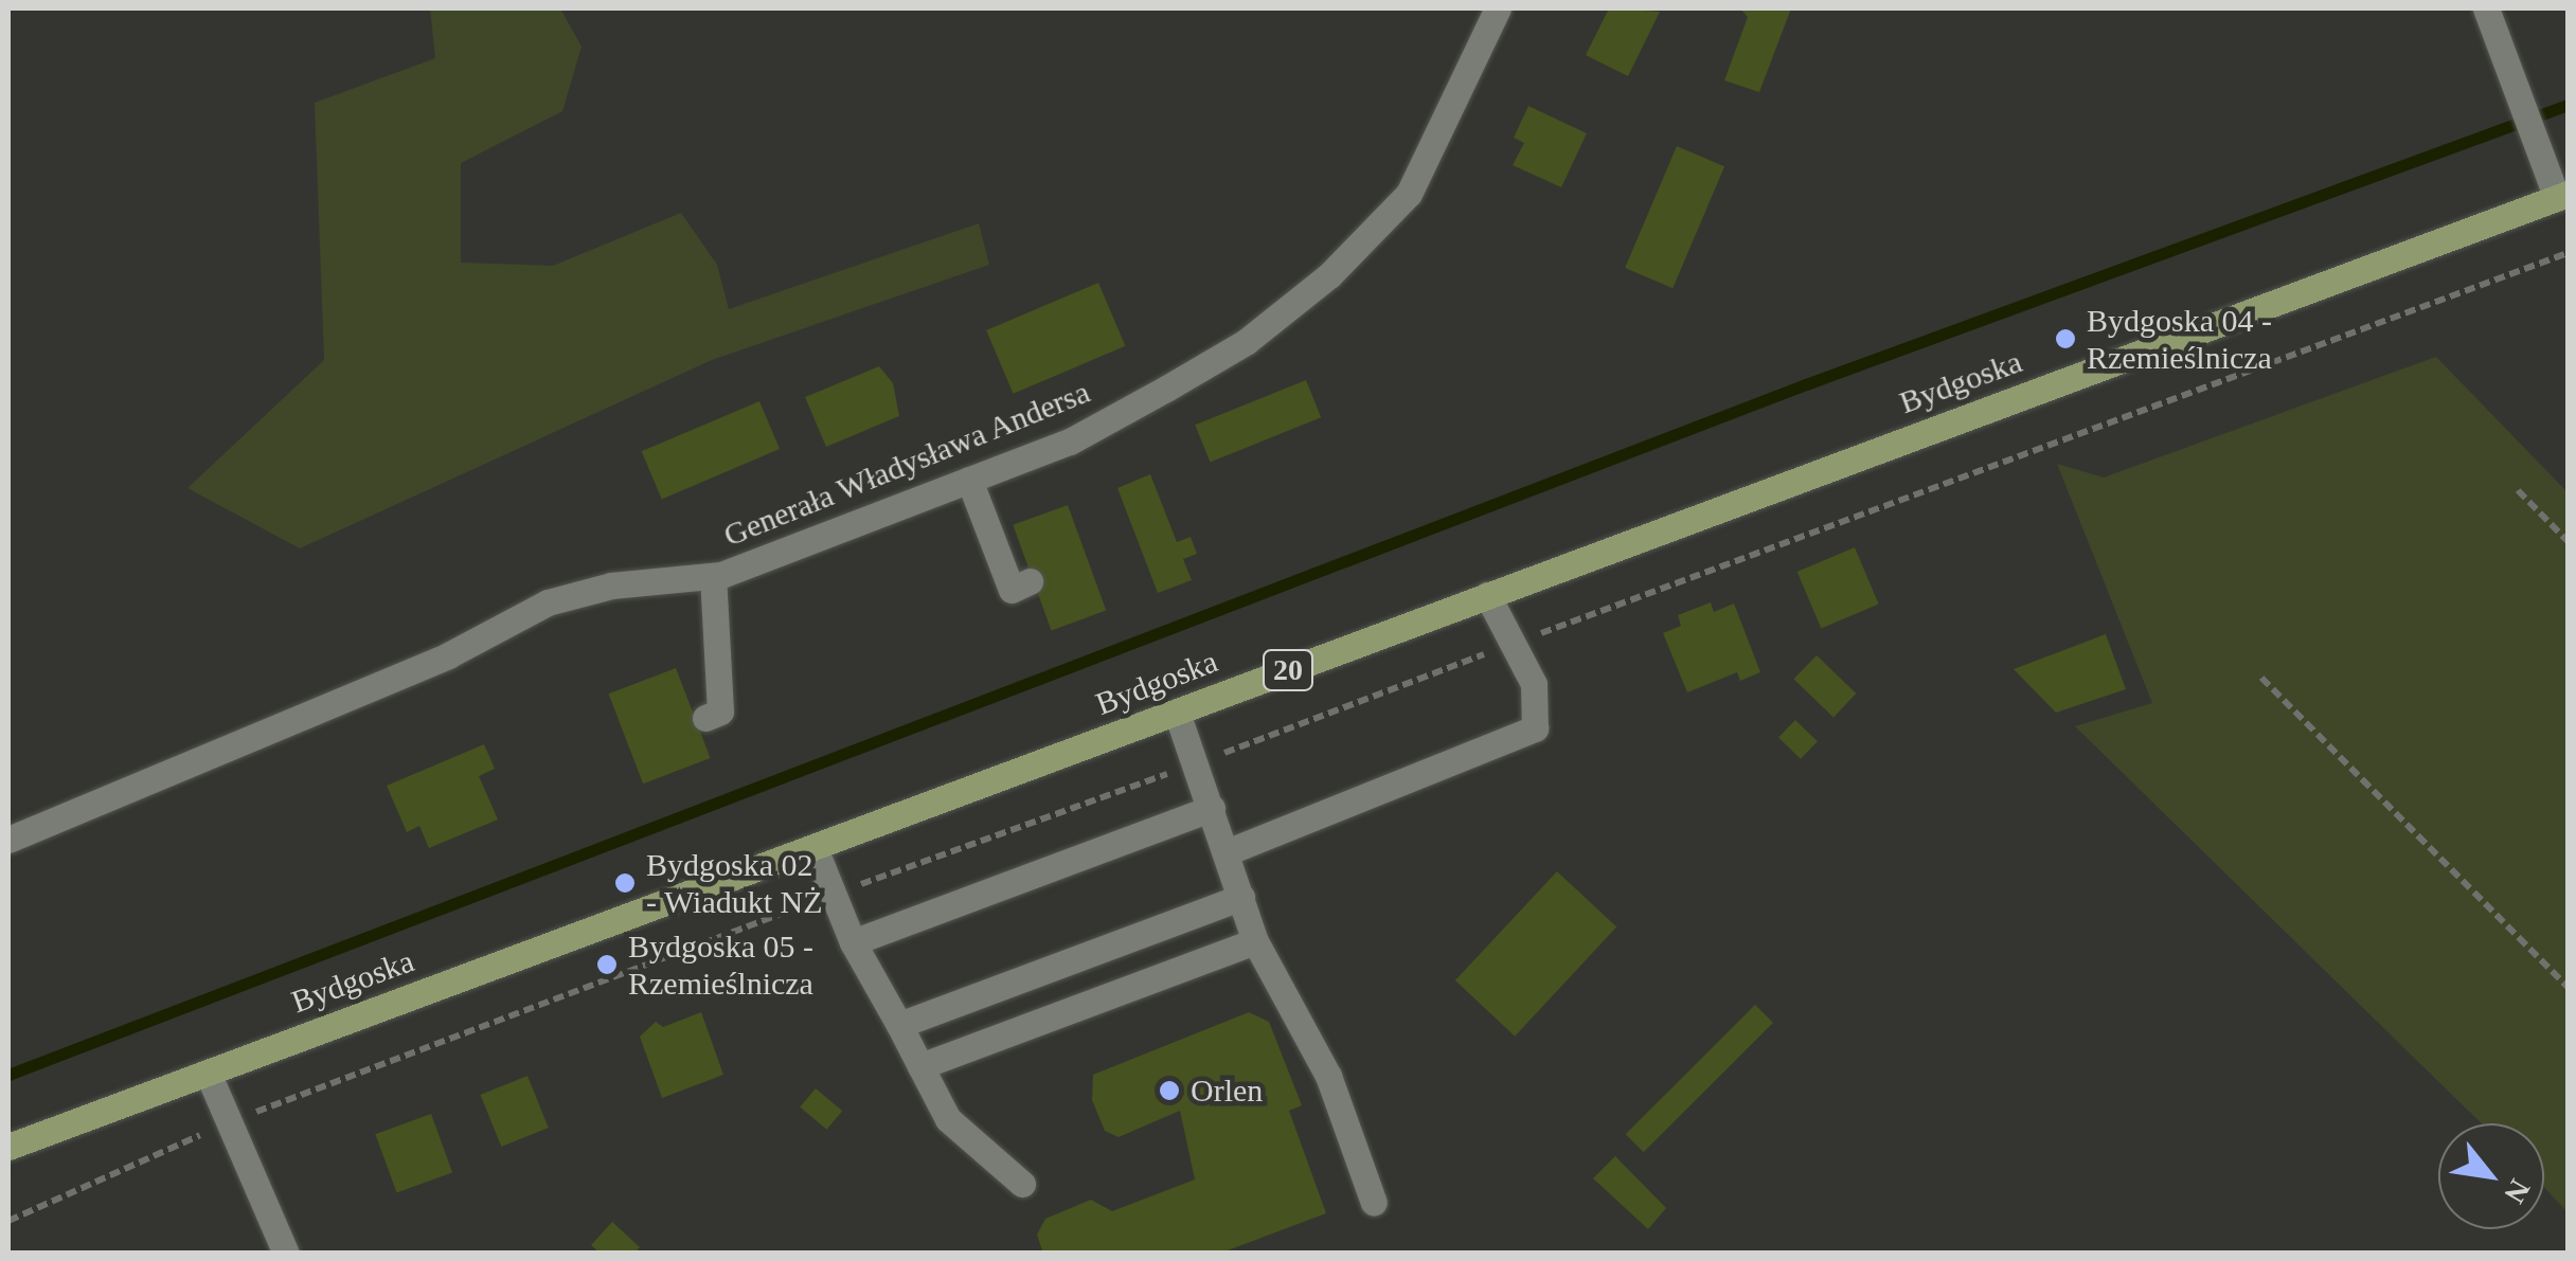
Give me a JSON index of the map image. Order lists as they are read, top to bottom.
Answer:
{
  "streets": {
    "main road": ["Bydgoska", "20"],
    "street": ["Generała Władysława Andersa"]
  },
  "places": [
    "Bydgoska 04 - Rzemieślnicza",
    "Bydgoska 02 - Wiadukt NŻ",
    "Bydgoska 05 - Rzemieślnicza",
    "Orlen"
  ],
  "north": "bottom right"
}
